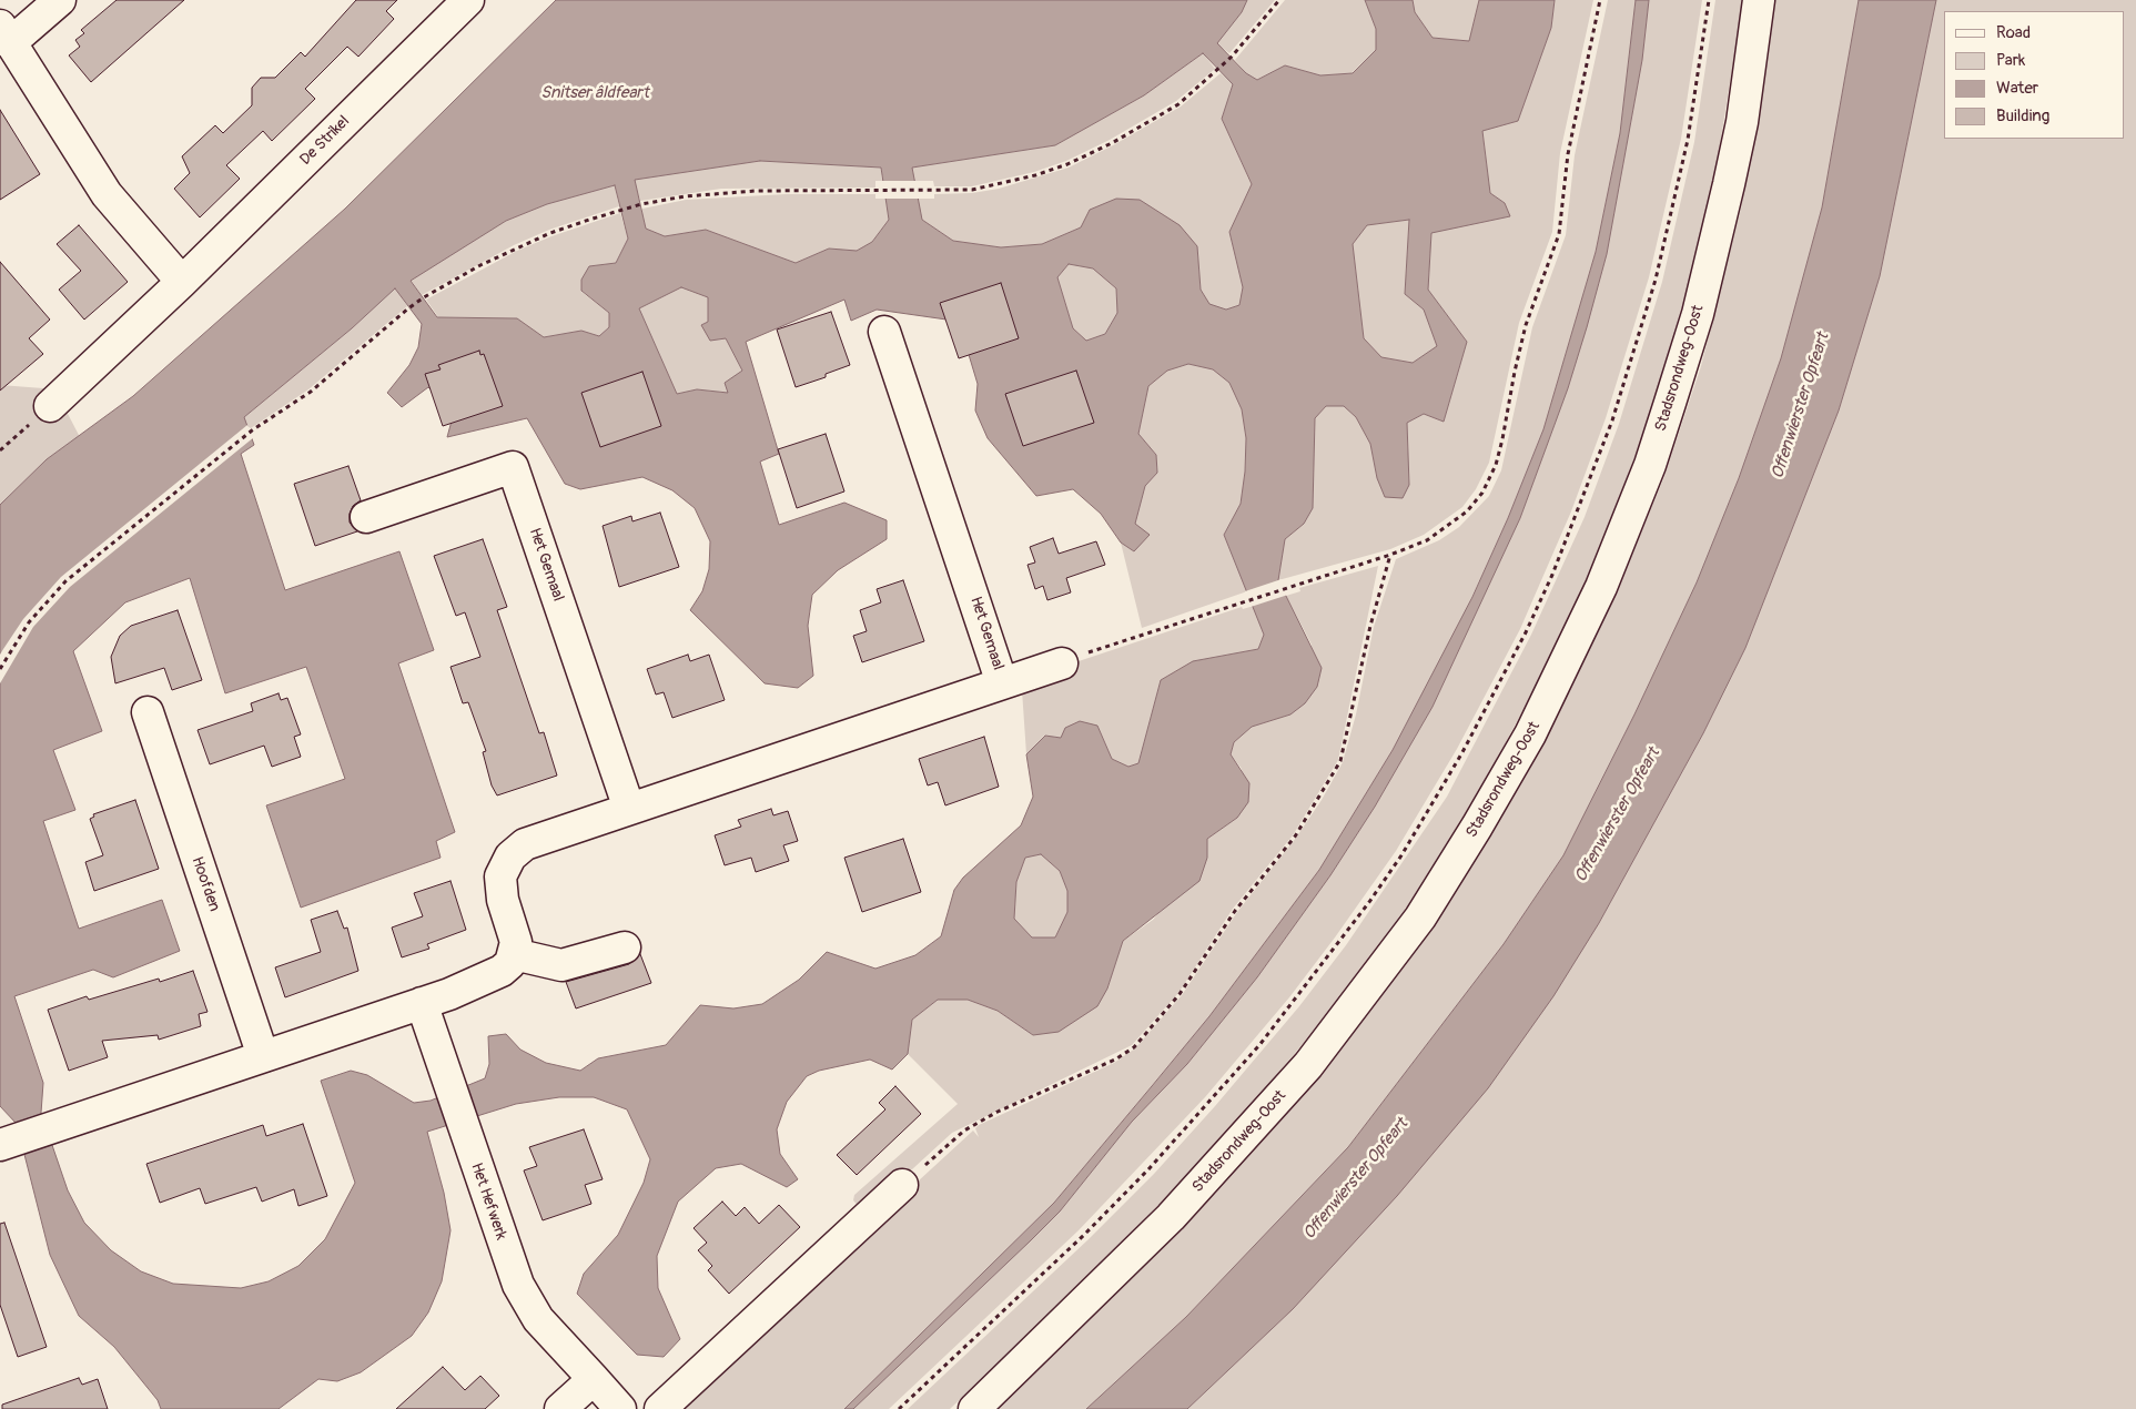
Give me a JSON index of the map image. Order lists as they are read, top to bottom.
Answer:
{
  "streets": {
    "street": [
      "De Strikel",
      "Stadsrondweg-Oost",
      "Het Gemaal",
      "Hoofden",
      "Het Hefwerk"
    ]
  },
  "water": ["Snitser âldfeart", "Offenwierster Opfeart"],
  "legend": [
    "Road",
    "Park",
    "Water",
    "Building"
  ]
}
